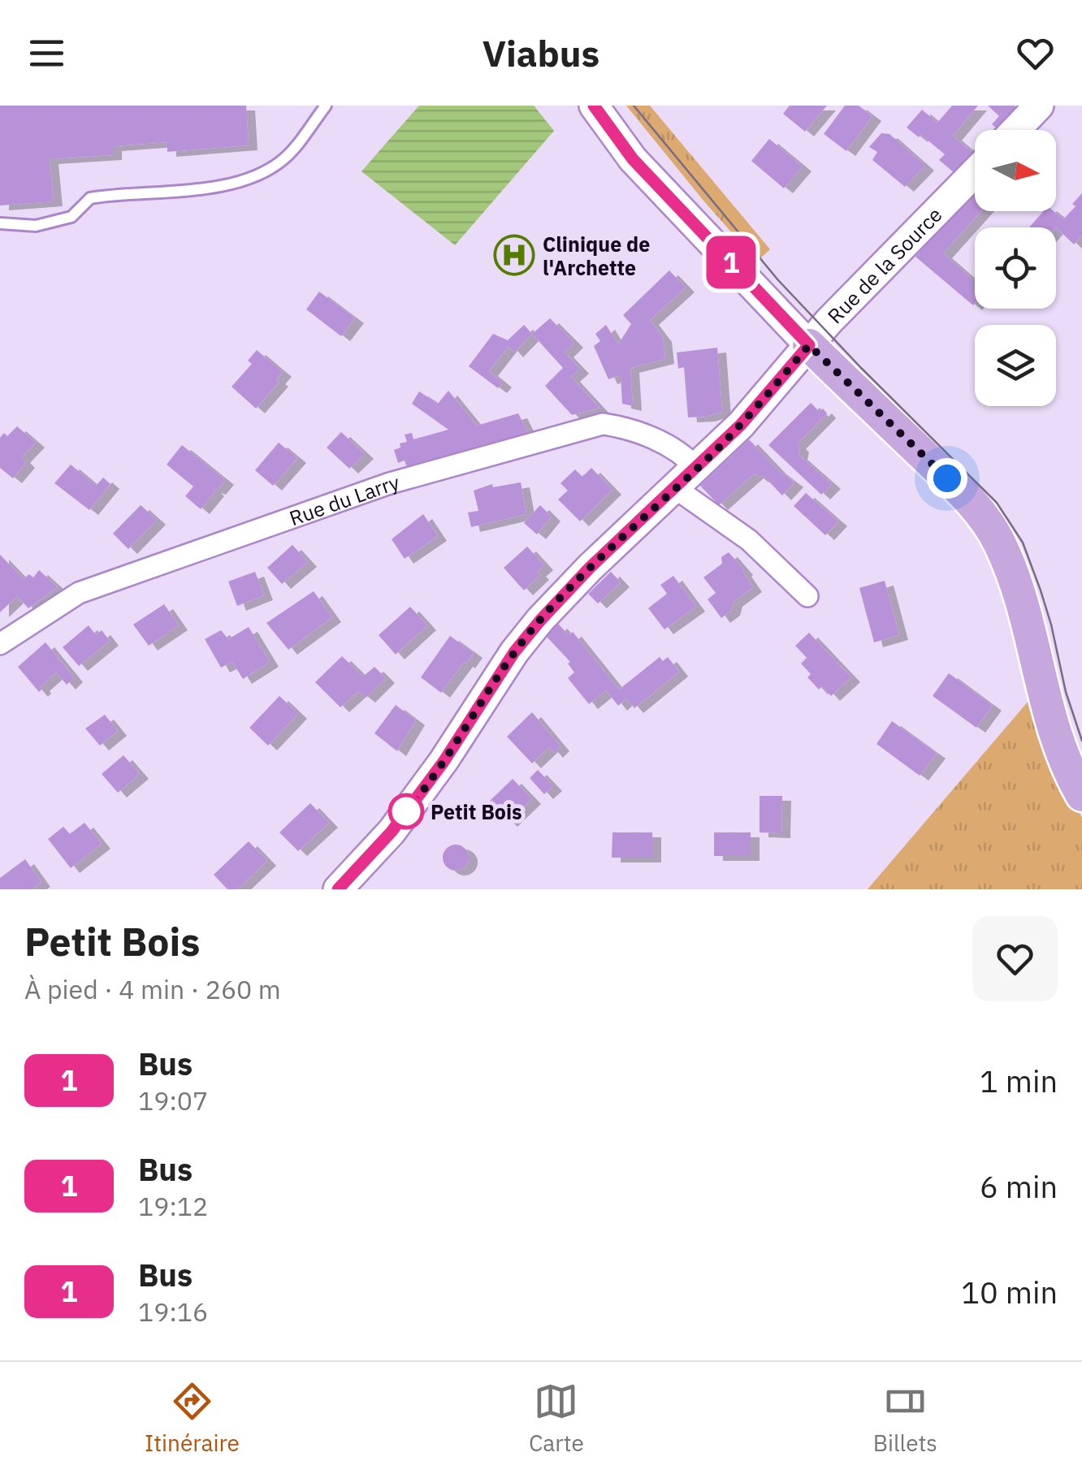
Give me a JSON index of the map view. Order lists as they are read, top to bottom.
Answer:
{
  "streets": {
    "main road": ["Rue de la Source"],
    "street": ["Rue du Larry"]
  },
  "crossings": [
    ["Rue de la Source", "Rue du Larry"]
  ],
  "places": {
    "hospital": ["Clinique de l'Archette"],
    "other": ["Petit Bois"]
  },
  "lines": ["bus line 1"],
  "north": "right",
  "page": {
    "header": "Viabus",
    "on_map": "1",
    "heading": ["Petit Bois", "À pied · 4 min · 260 m"],
    "list": [
      {
        "mark": "1",
        "name": "Bus",
        "note": "19:07",
        "value": "1 min"
      },
      {
        "mark": "1",
        "name": "Bus",
        "note": "19:12",
        "value": "6 min"
      },
      {
        "mark": "1",
        "name": "Bus",
        "note": "19:16",
        "value": "10 min"
      }
    ],
    "tabs": ["Itinéraire", "Carte", "Billets"]
  }
}
